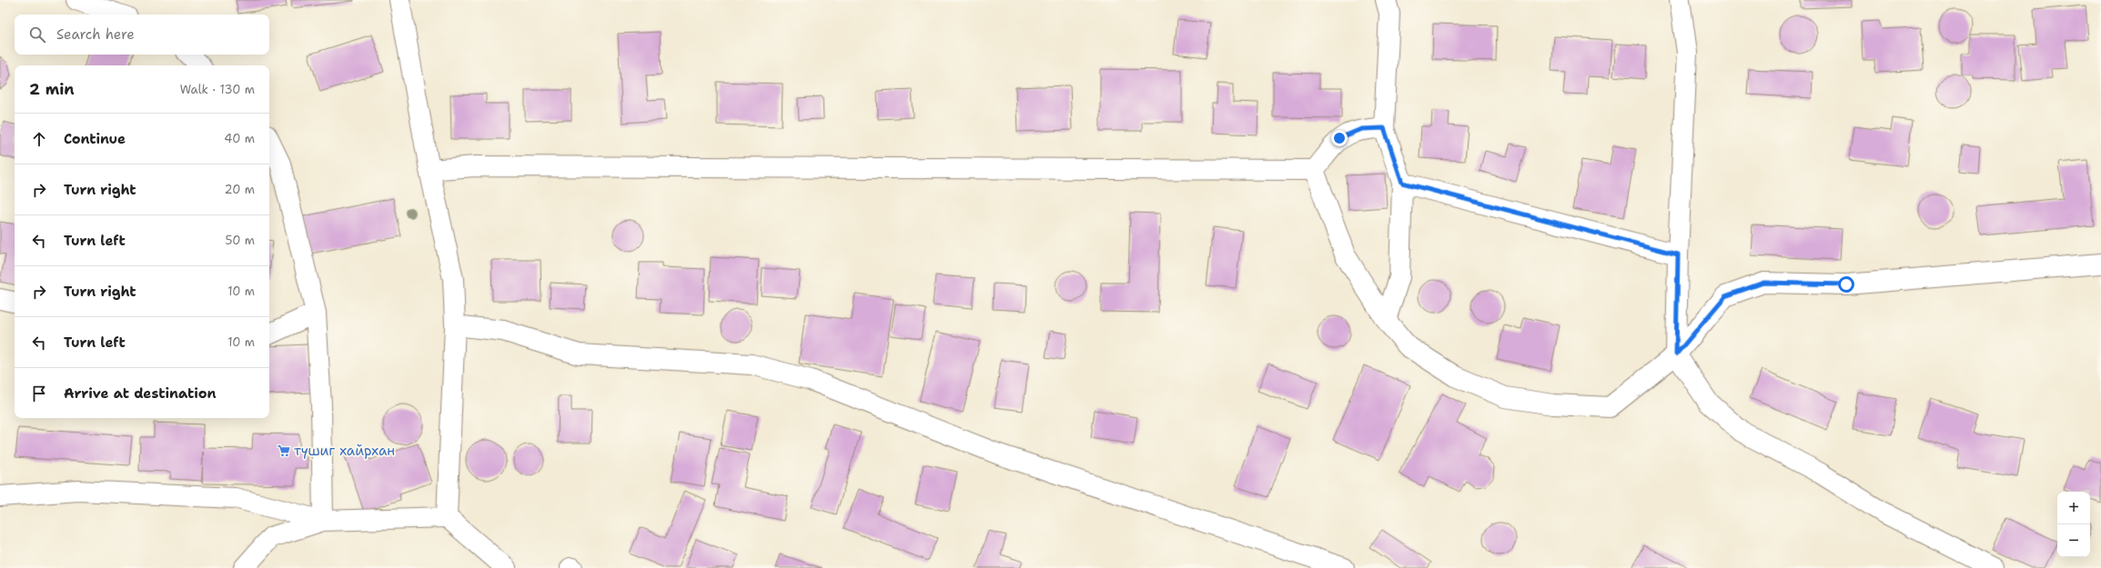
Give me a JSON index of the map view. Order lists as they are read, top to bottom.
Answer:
{
  "places": {
    "supermarket": ["түшиг хайрхан"]
  },
  "page": {
    "search": "Search here",
    "heading": ["2 min", "Walk · 130 m"],
    "list": [
      ["Continue", "40 m"],
      ["Turn right", "20 m"],
      ["Turn left", "50 m"],
      ["Turn right", "10 m"],
      ["Turn left", "10 m"],
      "Arrive at destination"
    ],
    "map_buttons": ["+", "−"]
  }
}
